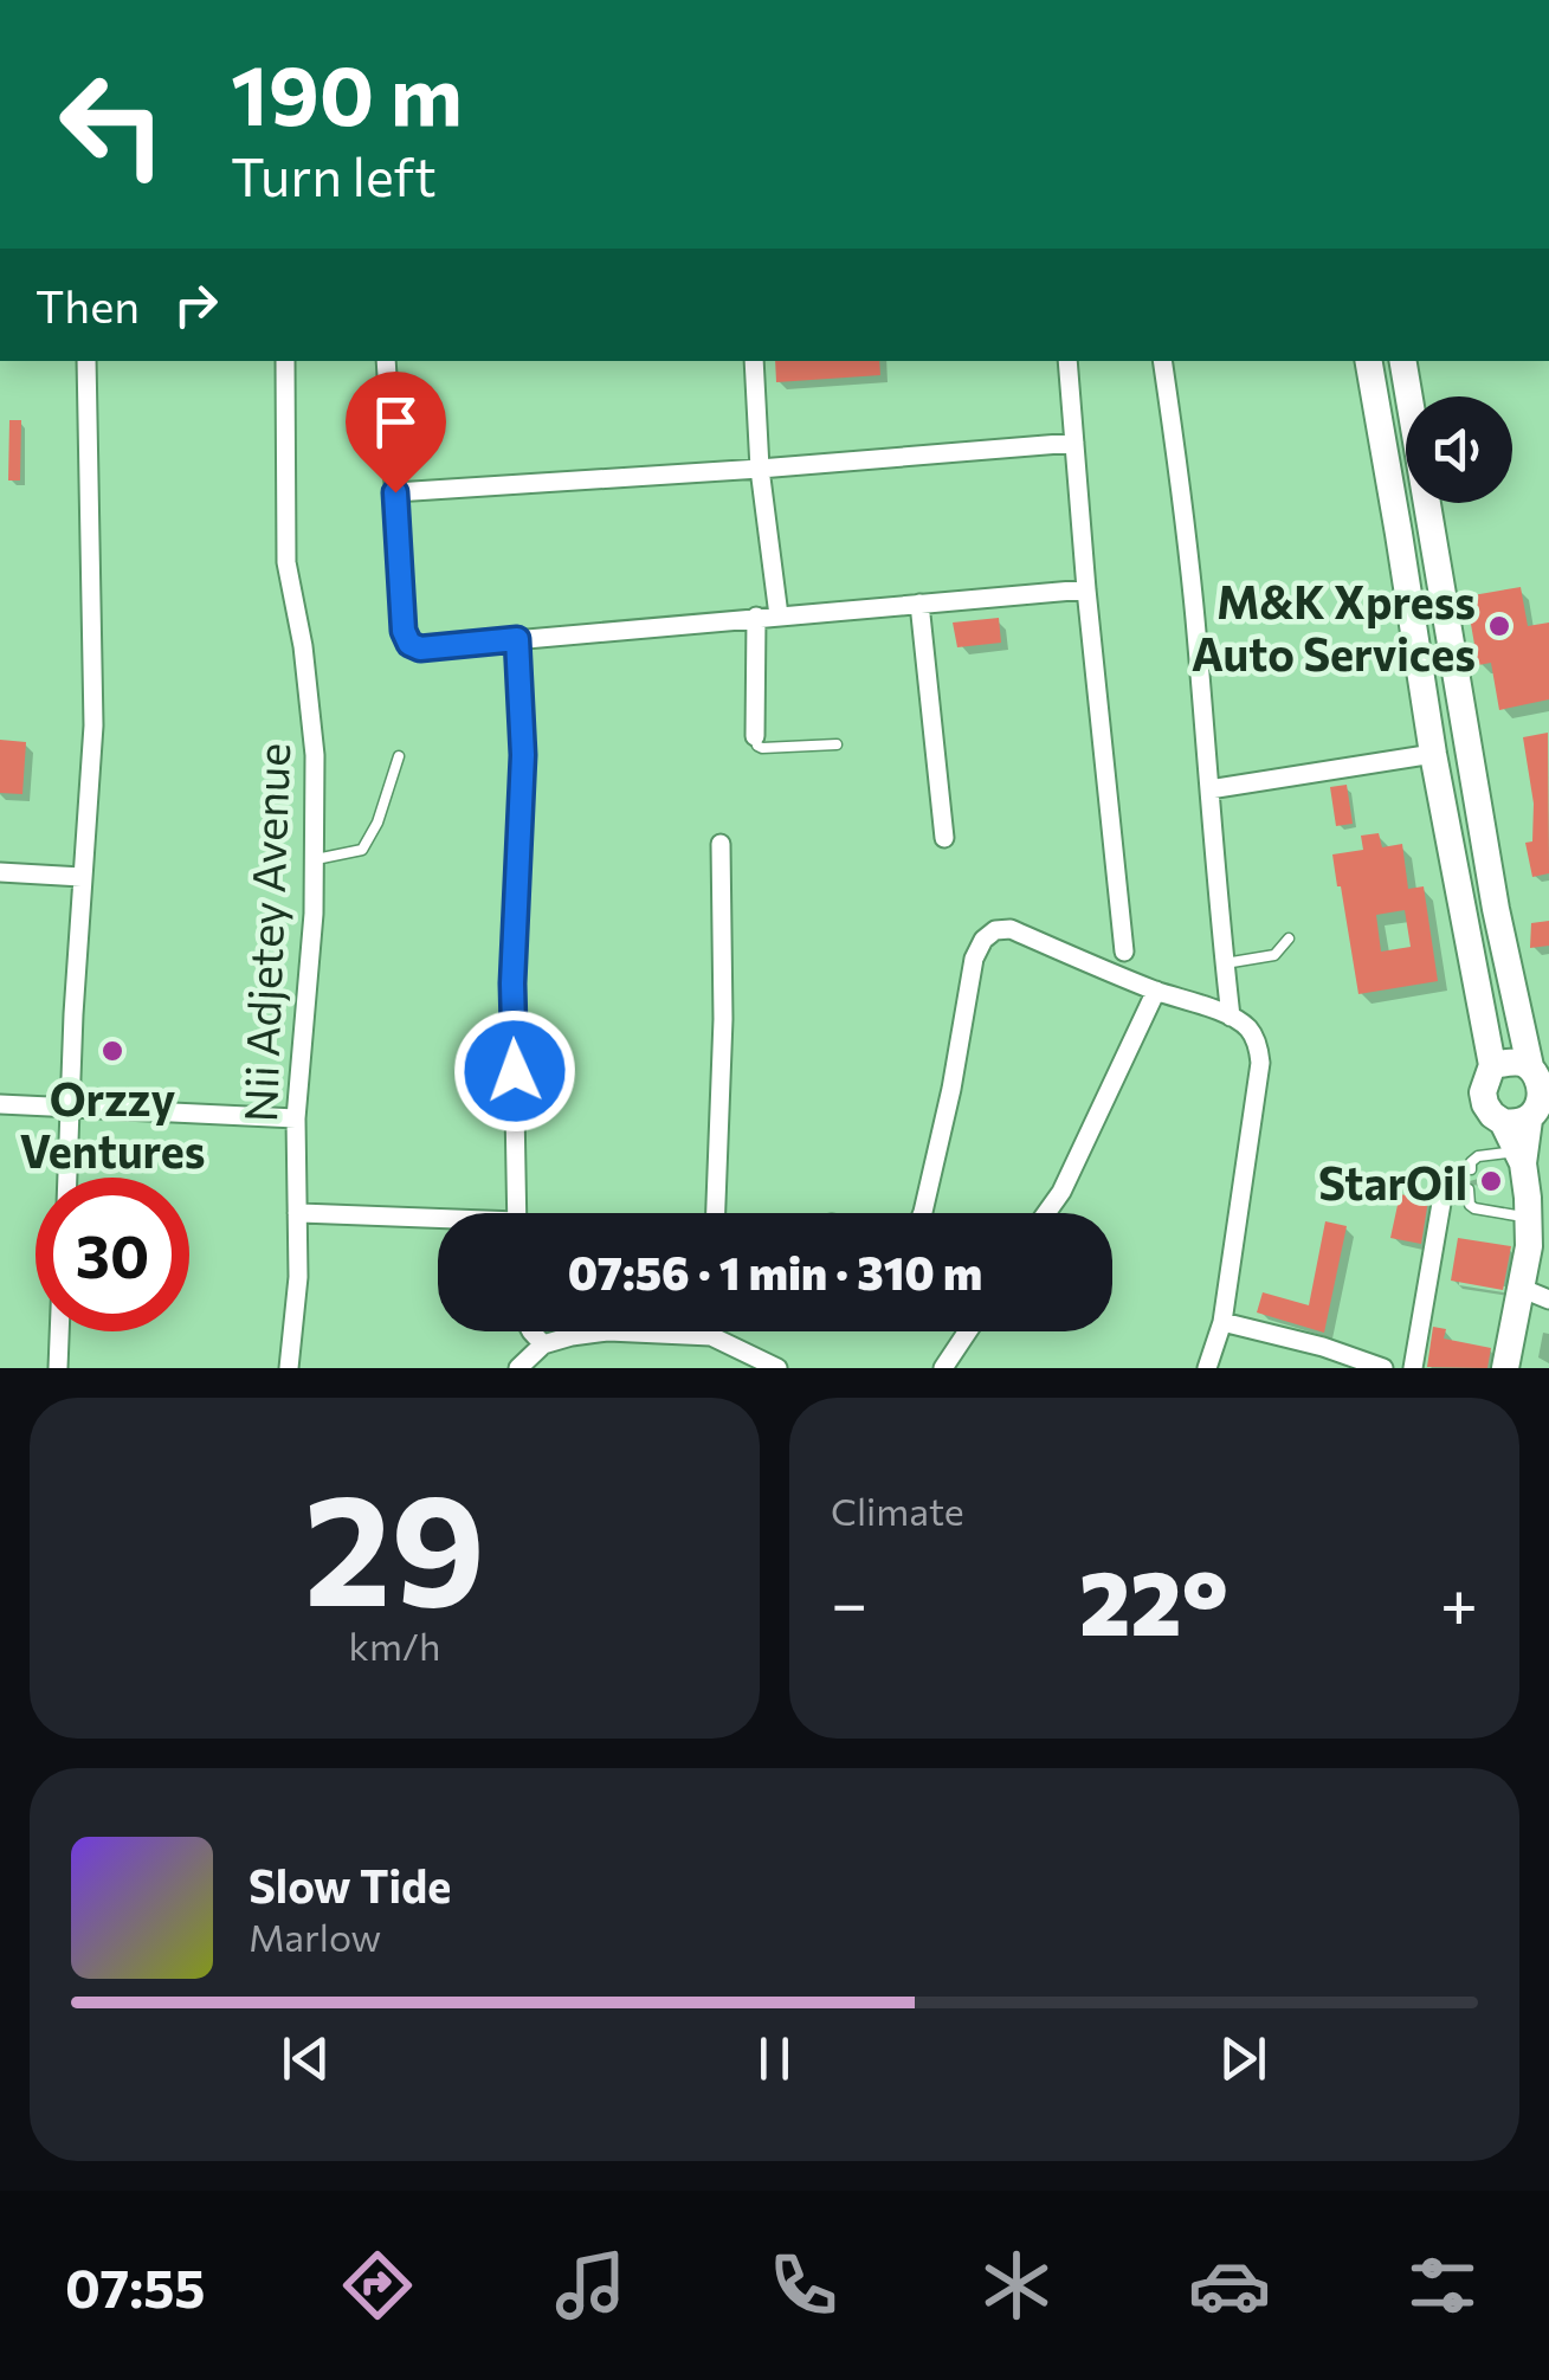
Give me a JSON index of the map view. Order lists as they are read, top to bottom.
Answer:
{
  "streets": {
    "street": ["Nii Adjetey Avenue"]
  },
  "places": ["M&K Xpress Auto Services", "Orzzy Ventures", "StarOil"],
  "page": {
    "turn": ["190 m", "Turn left"],
    "then": "Then",
    "limit": "30",
    "trip": "07:56 · 1 min · 310 m",
    "tile": [
      ["29", "km/h"],
      "Climate"
    ],
    "heat": ["−", "22°", "+"],
    "song": ["Slow Tide", "Marlow"],
    "tabs": "07:55"
  }
}
